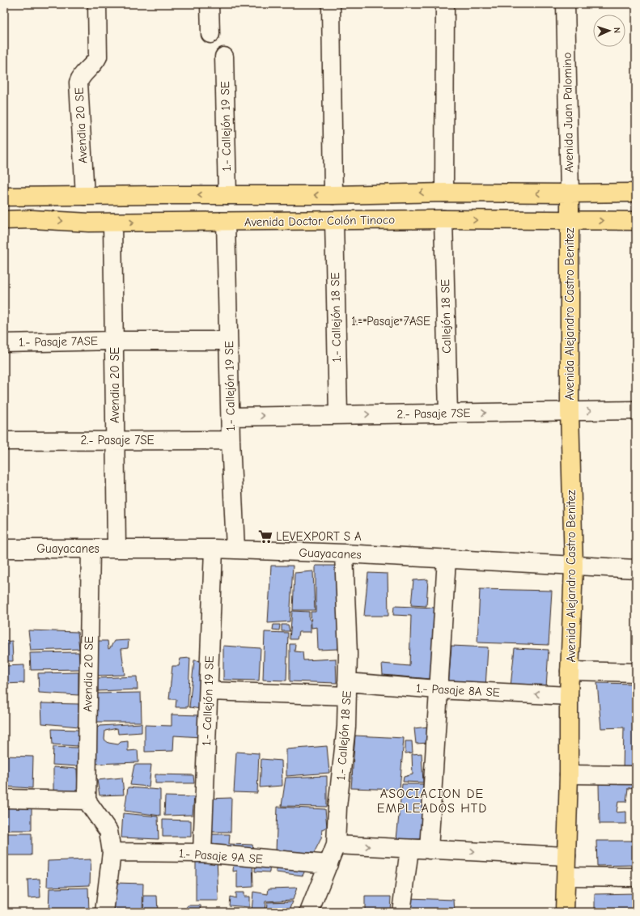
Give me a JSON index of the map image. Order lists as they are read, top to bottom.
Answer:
{
  "streets": {
    "main road": ["Avenida Juan Palomino", "Avenida Doctor Colón Tinoco", "Avenida Alejandro Castro Benitez"],
    "street": [
      "Avendia 20 SE",
      "1.- Callejón 19 SE",
      "Callejón 18 SE",
      "1.- Callejón 18 SE",
      "1.- Pasaje 7ASE",
      "2.- Pasaje 7SE",
      "Guayacanes",
      "1.- Pasaje 8A SE",
      "1.- Pasaje 9A SE"
    ]
  },
  "crossings": [
    ["Avenida Juan Palomino", "Avenida Doctor Colón Tinoco"],
    ["Avenida Juan Palomino", "Avenida Alejandro Castro Benitez"],
    ["Avendia 20 SE", "Avenida Doctor Colón Tinoco"],
    ["Avendia 20 SE", "1.- Pasaje 7ASE"],
    ["Avendia 20 SE", "2.- Pasaje 7SE"],
    ["Avendia 20 SE", "Guayacanes"],
    ["1.- Callejón 19 SE", "Avenida Doctor Colón Tinoco"],
    ["1.- Callejón 19 SE", "1.- Pasaje 7ASE"],
    ["1.- Callejón 19 SE", "2.- Pasaje 7SE"],
    ["1.- Callejón 19 SE", "Guayacanes"],
    ["1.- Callejón 19 SE", "1.- Pasaje 8A SE"],
    ["1.- Callejón 19 SE", "1.- Pasaje 9A SE"],
    ["Avenida Doctor Colón Tinoco", "Avenida Alejandro Castro Benitez"],
    ["Avenida Doctor Colón Tinoco", "Callejón 18 SE"],
    ["Avenida Doctor Colón Tinoco", "1.- Callejón 18 SE"],
    ["Avenida Alejandro Castro Benitez", "2.- Pasaje 7SE"],
    ["Avenida Alejandro Castro Benitez", "Guayacanes"],
    ["Avenida Alejandro Castro Benitez", "1.- Pasaje 8A SE"],
    ["Callejón 18 SE", "1.- Pasaje 7ASE"],
    ["Callejón 18 SE", "2.- Pasaje 7SE"],
    ["1.- Callejón 18 SE", "1.- Pasaje 7ASE"],
    ["1.- Callejón 18 SE", "2.- Pasaje 7SE"],
    ["1.- Callejón 18 SE", "Guayacanes"],
    ["1.- Callejón 18 SE", "1.- Pasaje 8A SE"],
    ["1.- Callejón 18 SE", "1.- Pasaje 9A SE"]
  ],
  "one_way": ["2.- Pasaje 7SE", "1.- Pasaje 8A SE"],
  "districts": ["ASOCIACION DE EMPLEADOS HTD"],
  "places": {
    "supermarket": ["LEVEXPORT S A"]
  },
  "north": "right"
}
